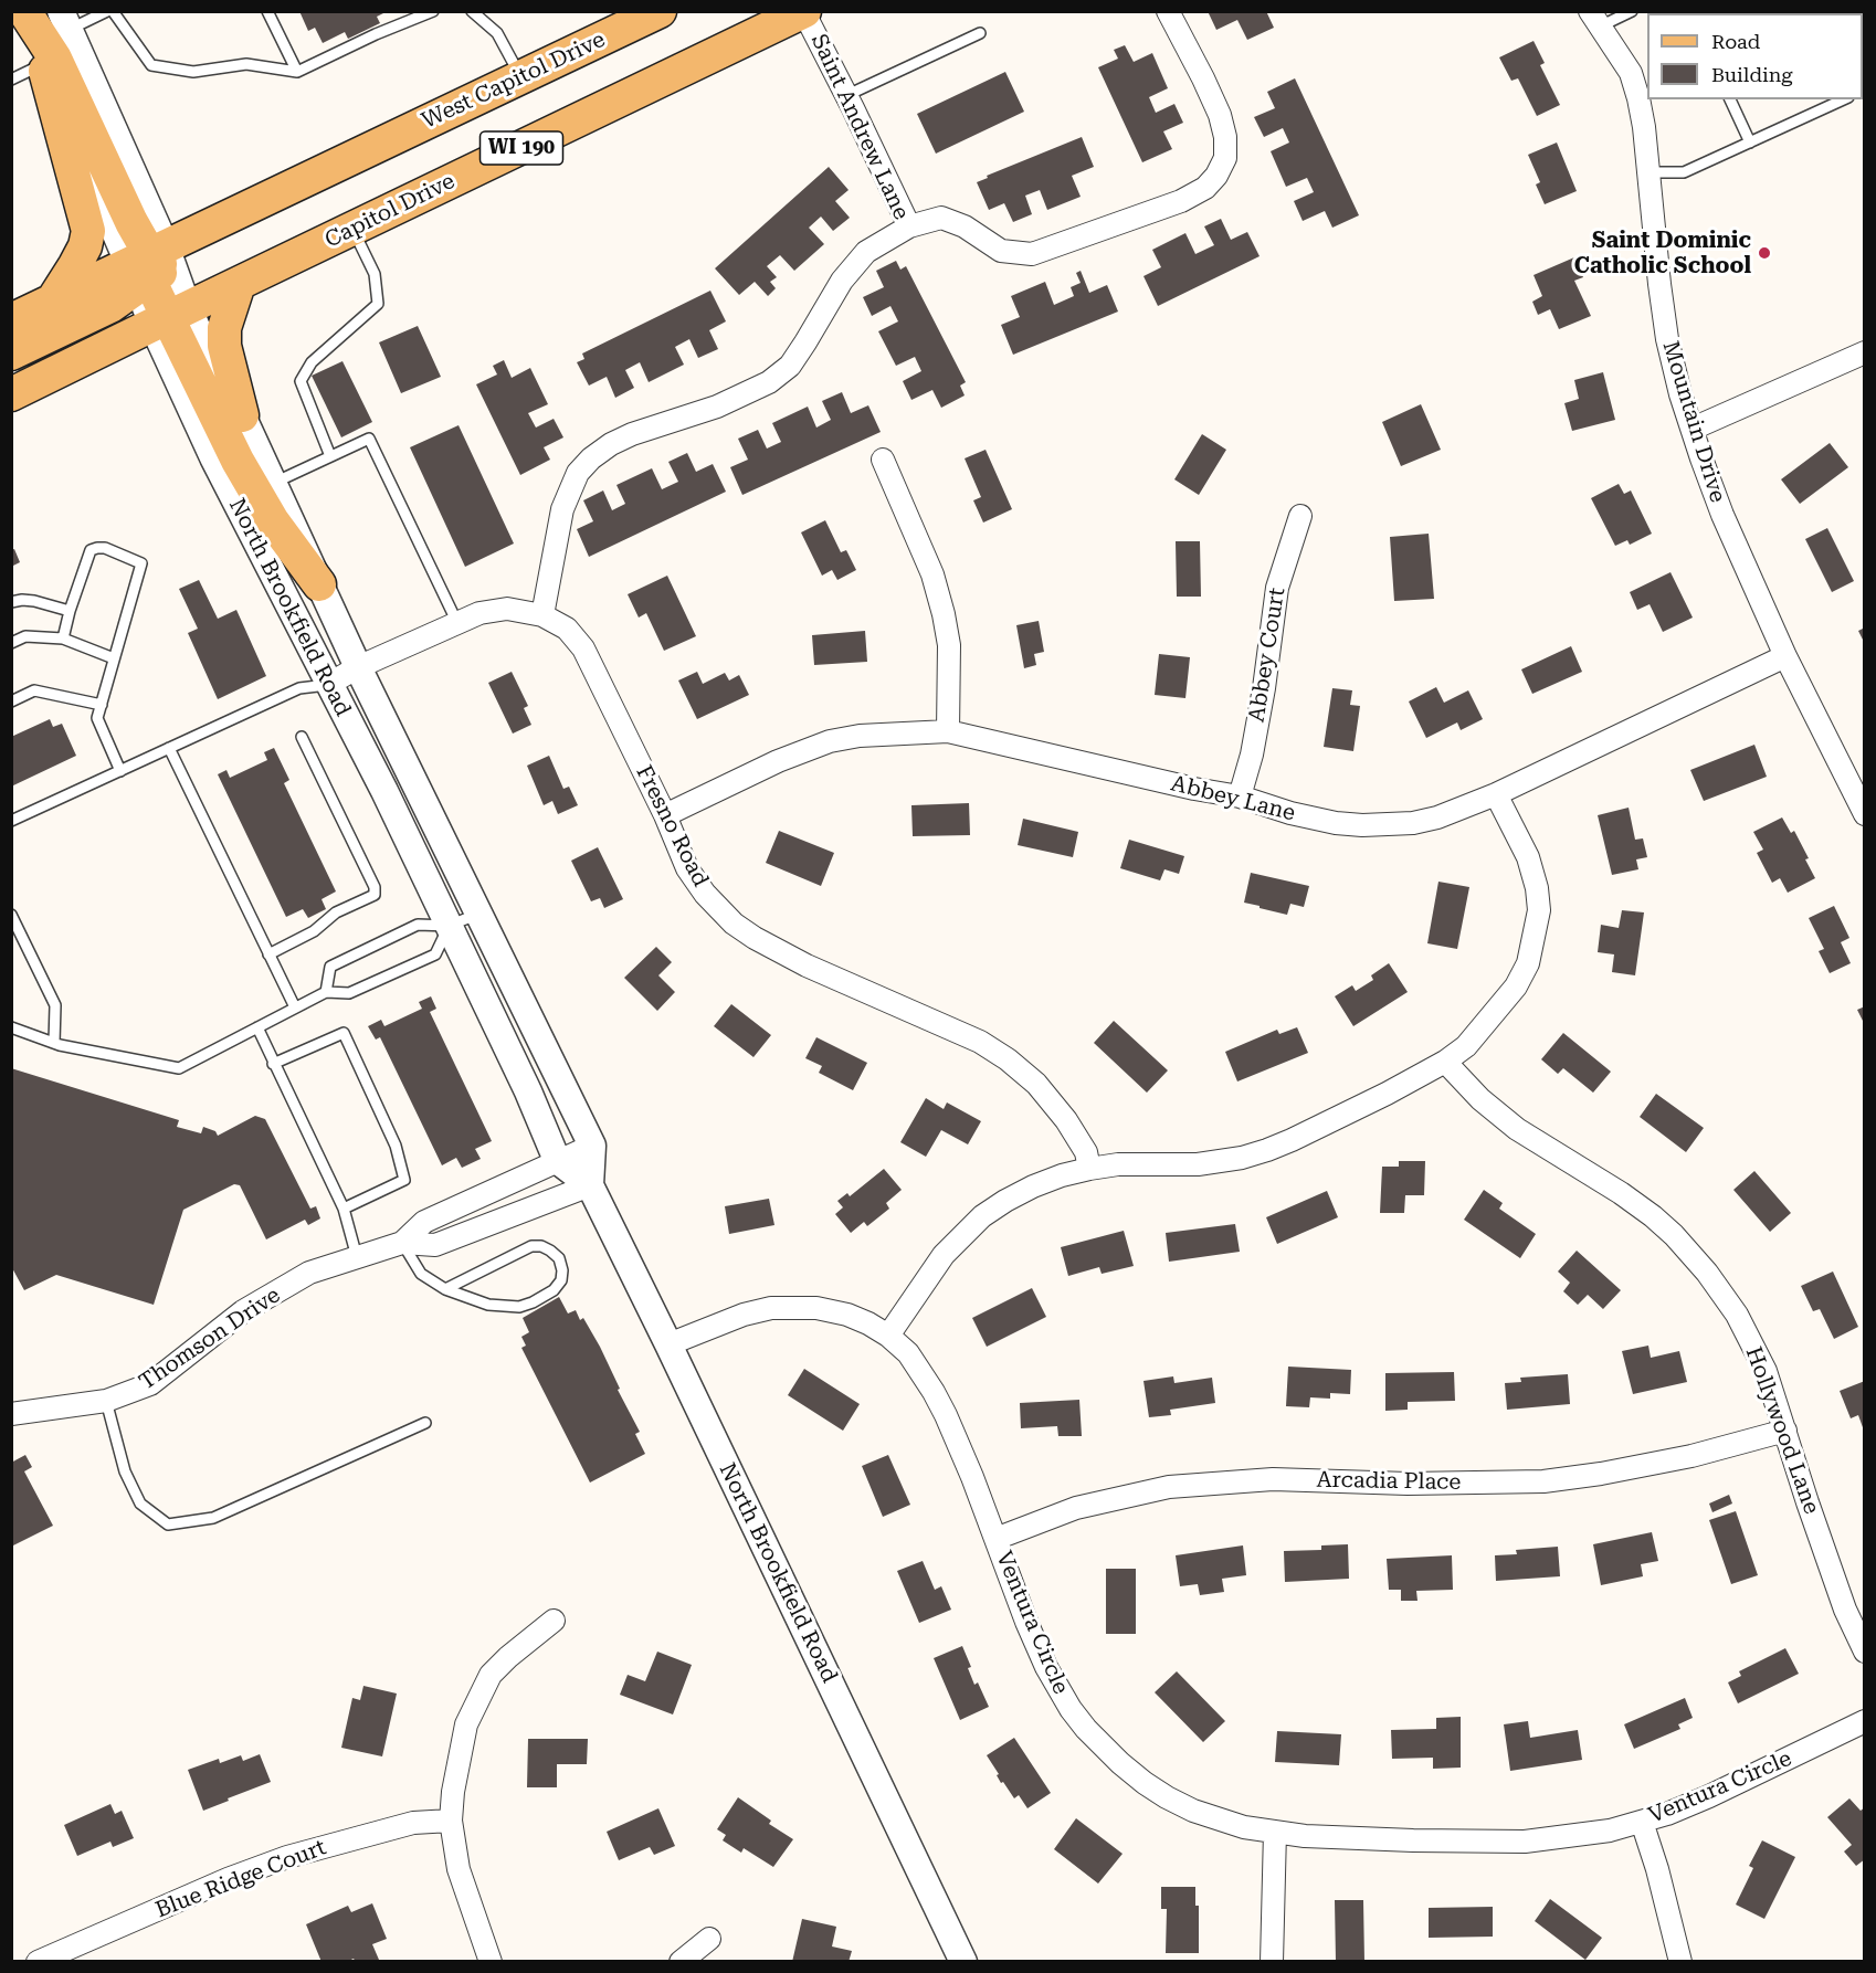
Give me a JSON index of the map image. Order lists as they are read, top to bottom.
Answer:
{
  "streets": {
    "main road": ["West Capitol Drive", "WI 190", "Capitol Drive"],
    "street": [
      "Saint Andrew Lane",
      "Mountain Drive",
      "North Brookfield Road",
      "Abbey Court",
      "Abbey Lane",
      "Fresno Road",
      "Thomson Drive",
      "Hollywood Lane",
      "Arcadia Place",
      "Ventura Circle",
      "Blue Ridge Court"
    ]
  },
  "crossings": [
    ["West Capitol Drive", "WI 190"],
    ["Saint Andrew Lane", "Capitol Drive"],
    ["Saint Andrew Lane", "Fresno Road"],
    ["Capitol Drive", "North Brookfield Road"],
    ["Mountain Drive", "Abbey Lane"],
    ["North Brookfield Road", "Fresno Road"],
    ["North Brookfield Road", "Thomson Drive"],
    ["North Brookfield Road", "Ventura Circle"],
    ["Abbey Court", "Abbey Lane"],
    ["Abbey Lane", "Fresno Road"],
    ["Hollywood Lane", "Arcadia Place"],
    ["Arcadia Place", "Ventura Circle"]
  ],
  "places": ["Saint Dominic Catholic School"],
  "legend": ["Road", "Building"]
}
